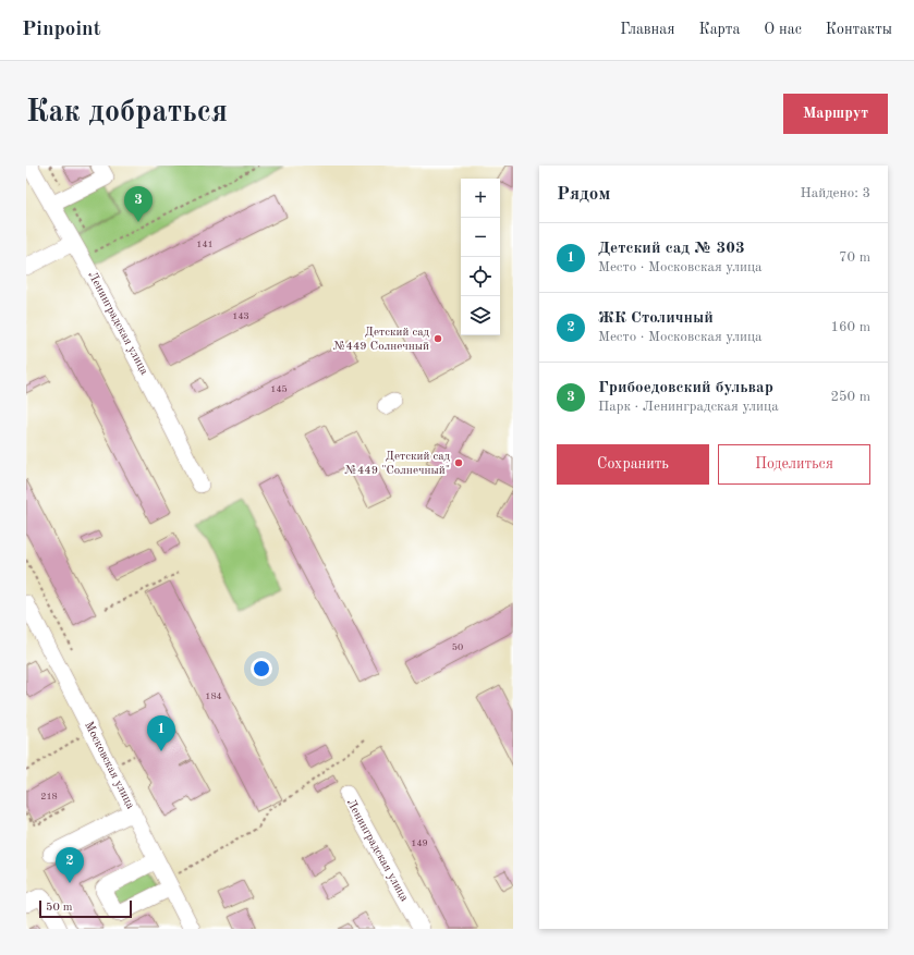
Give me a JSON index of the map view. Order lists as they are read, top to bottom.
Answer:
{
  "streets": {
    "street": ["Ленинградская улица", "Московская улица"]
  },
  "places": ["Детский сад №449 Солнечный", "Детский сад №449 \"Солнечный\""],
  "house_numbers": [
    "141",
    "143",
    "145",
    "50",
    "184",
    "218",
    "149"
  ],
  "scale_bar": "50 m",
  "page": {
    "header": "Pinpoint",
    "nav": [
      "Главная",
      "Карта",
      "О нас",
      "Контакты"
    ],
    "buttons": [
      "Маршрут",
      ["Сохранить", "Поделиться"]
    ],
    "title": "Как добраться",
    "heading": ["Рядом", "Найдено: 3"],
    "map_buttons": ["+", "−"],
    "pins": ["3", "1", "2"],
    "list": [
      {
        "mark": "1",
        "name": "Детский сад № 303",
        "note": "Место · Московская улица",
        "value": "70 m"
      },
      {
        "mark": "2",
        "name": "ЖК Столичный",
        "note": "Место · Московская улица",
        "value": "160 m"
      },
      {
        "mark": "3",
        "name": "Грибоедовский бульвар",
        "note": "Парк · Ленинградская улица",
        "value": "250 m"
      }
    ],
    "scale": "50 m"
  }
}
